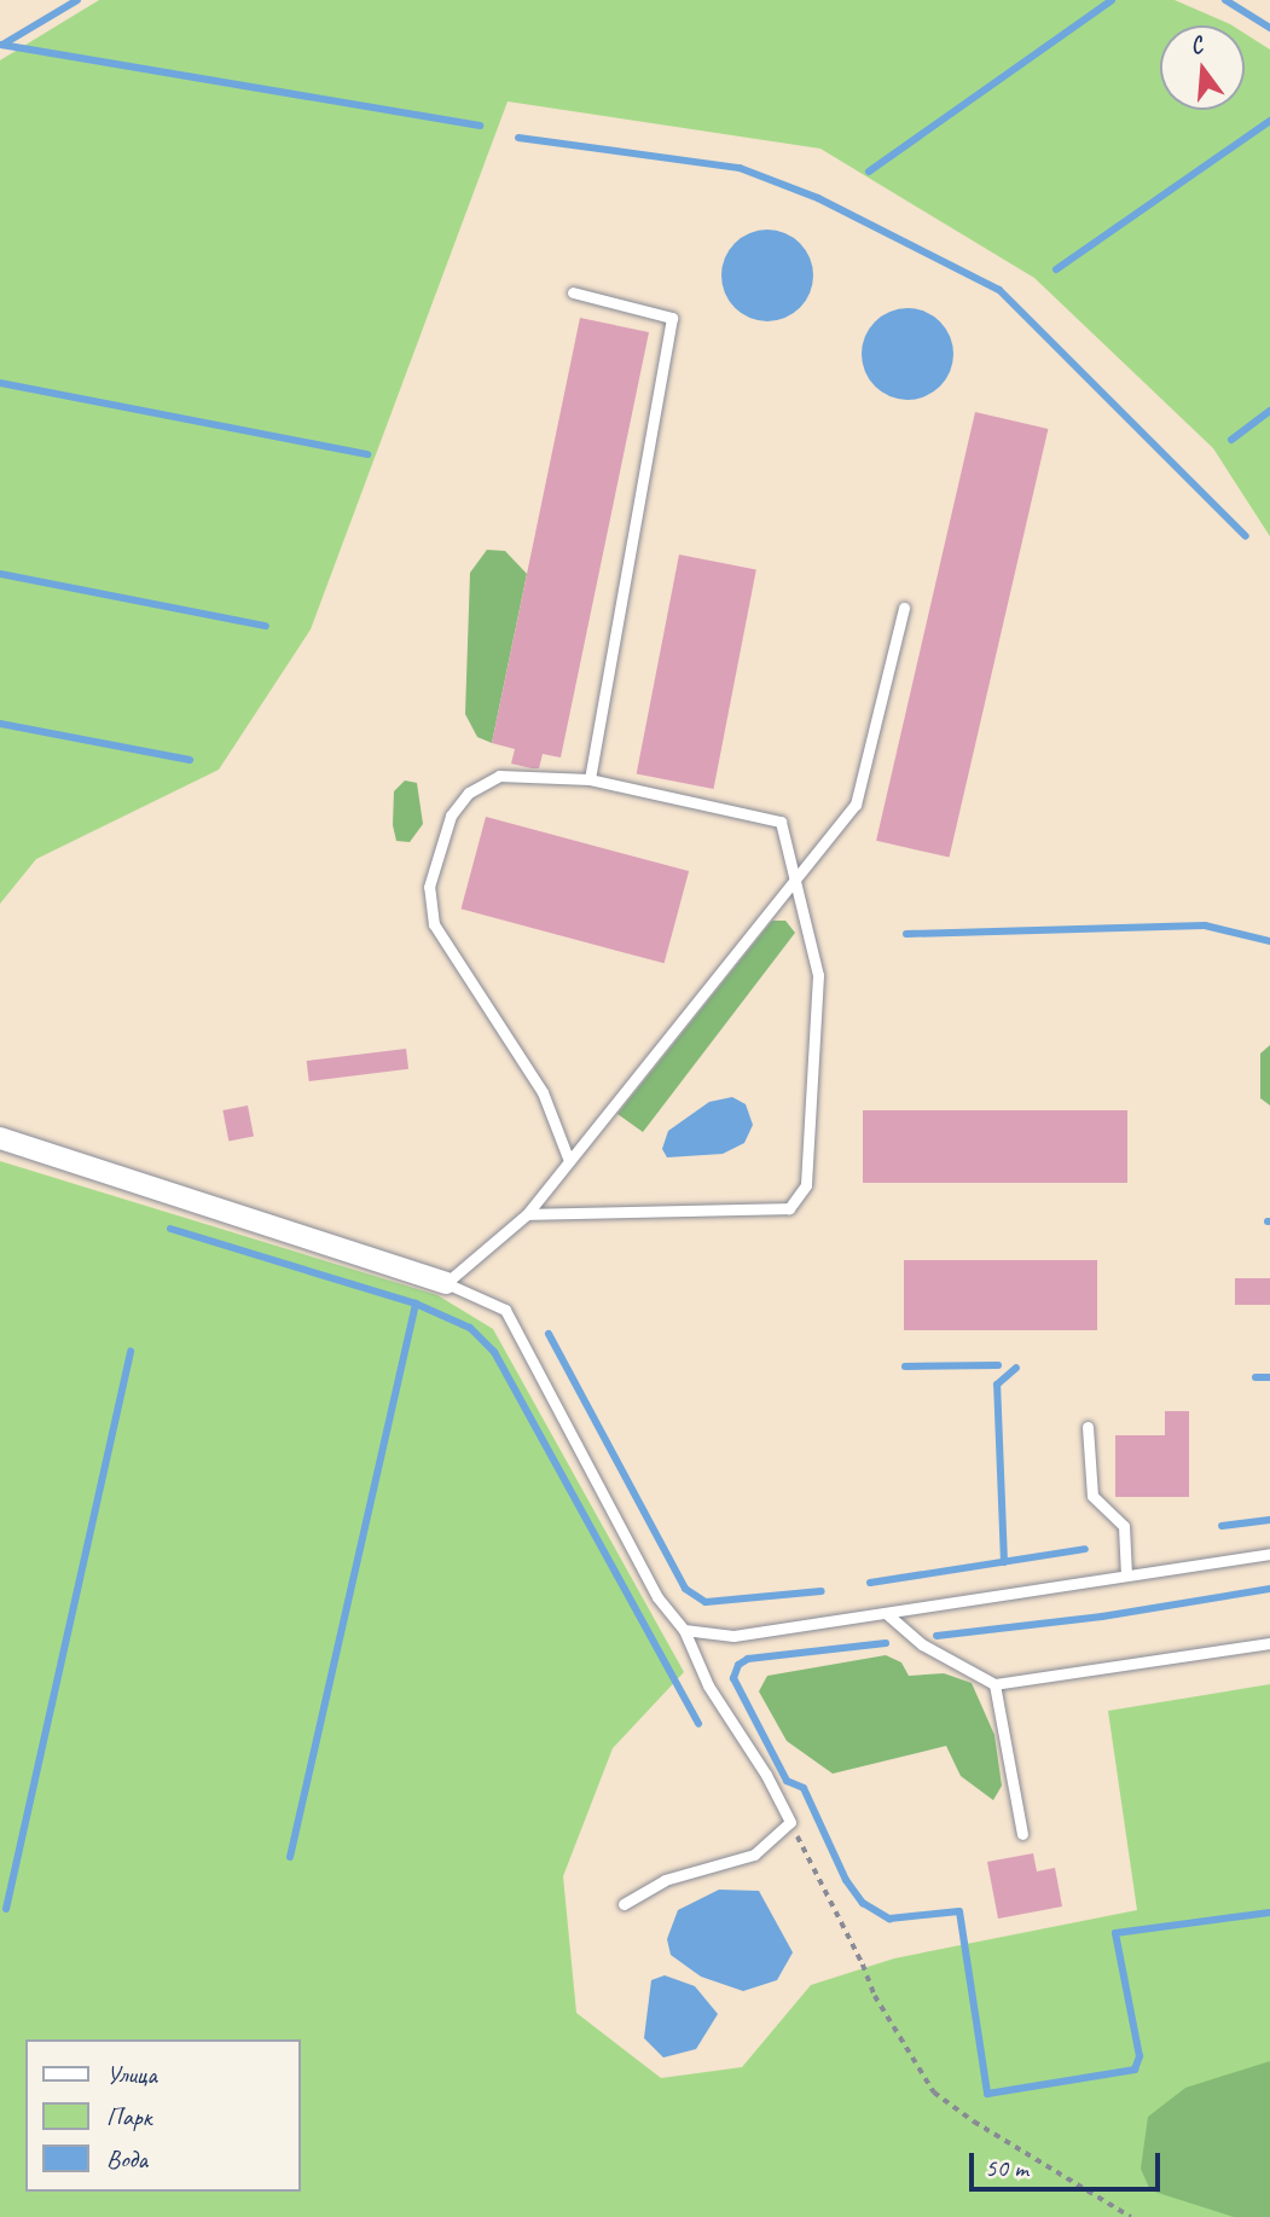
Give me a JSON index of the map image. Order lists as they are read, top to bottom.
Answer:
{
  "legend": ["Улица", "Парк", "Вода"],
  "scale_bar": "50 m",
  "north": "top"
}
